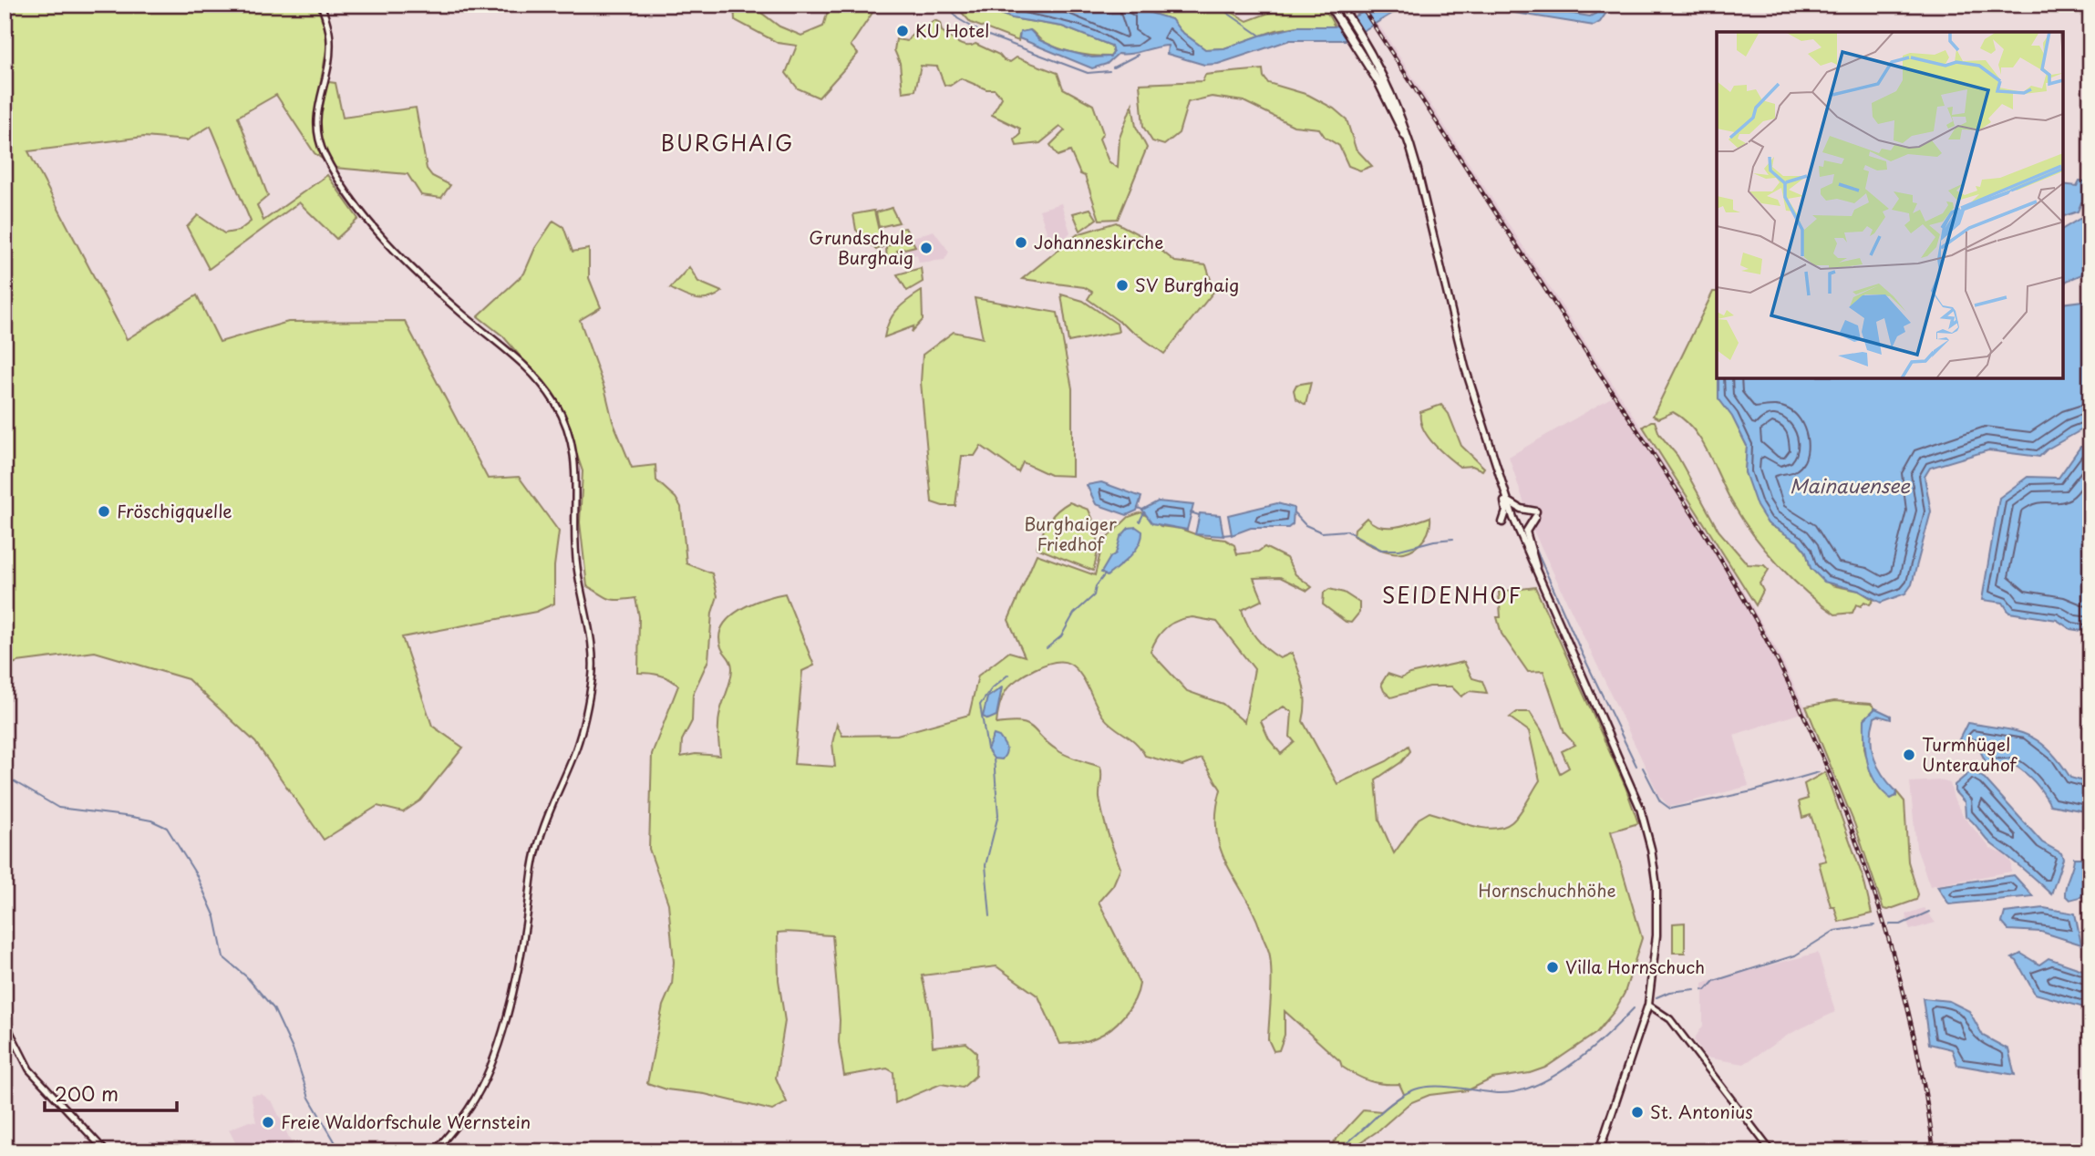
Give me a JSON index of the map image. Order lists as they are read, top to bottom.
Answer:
{
  "districts": ["BURGHAIG", "SEIDENHOF"],
  "water": ["Mainauensee"],
  "parks": ["Burghaiger Friedhof", "Hornschuchhöhe"],
  "places": [
    "KU Hotel",
    "Johanneskirche",
    "Grundschule Burghaig",
    "SV Burghaig",
    "Fröschigquelle",
    "Turmhügel Unterauhof",
    "Villa Hornschuch",
    "St. Antonius",
    "Freie Waldorfschule Wernstein"
  ],
  "scale_bar": "200 m"
}
